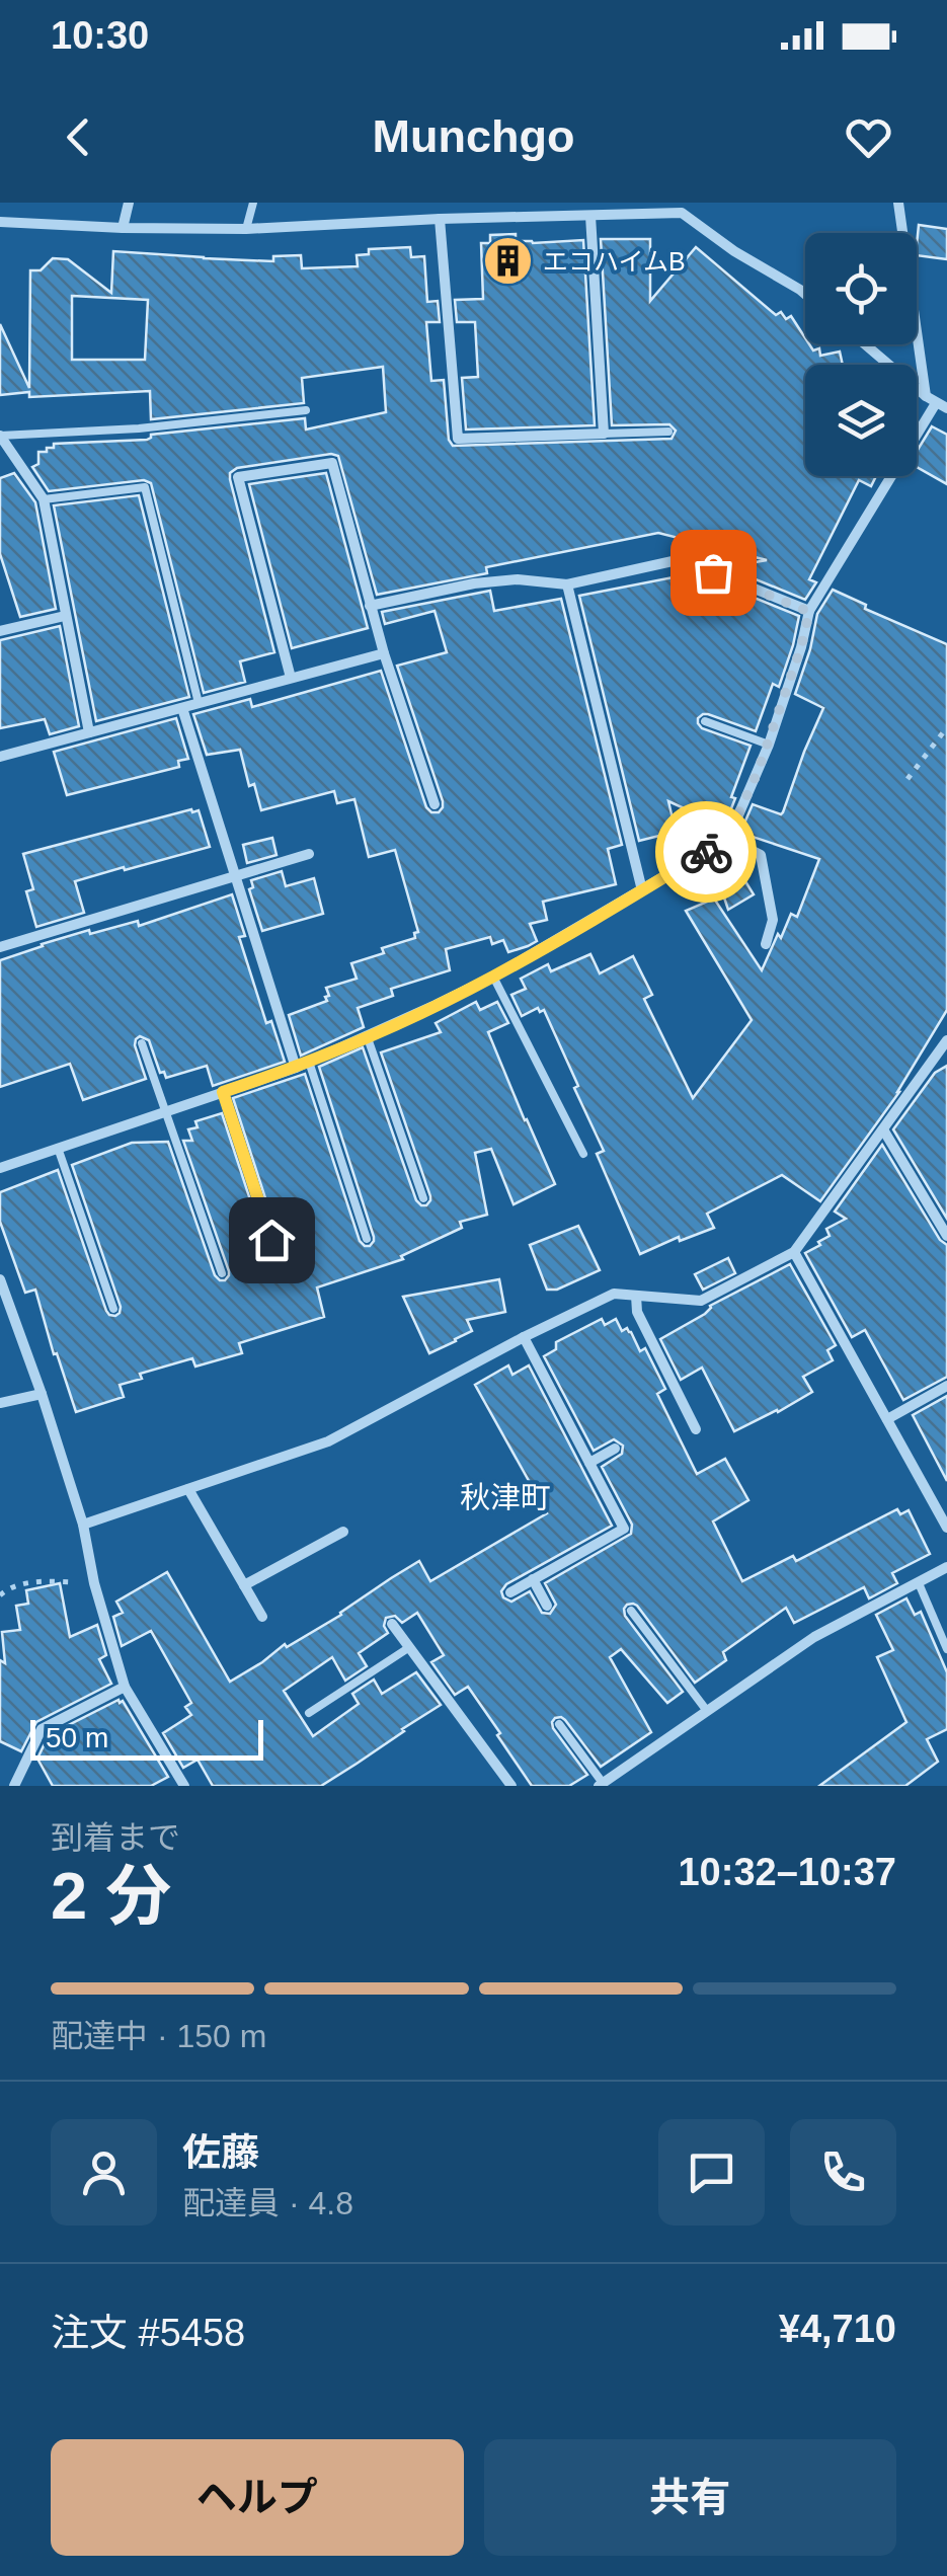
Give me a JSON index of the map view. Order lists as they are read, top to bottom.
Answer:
{
  "districts": ["秋津町"],
  "places": {
    "building": ["エコハイムB"]
  },
  "scale_bar": "50 m",
  "page": {
    "status": "10:30",
    "header": "Munchgo",
    "scale": "50 m",
    "heading": ["2 分", "到着まで", "10:32–10:37"],
    "panel": [
      "佐藤",
      "配達員 · 4.8",
      "注文 #5458",
      "¥4,710"
    ],
    "bar": "配達中 · 150 m",
    "buttons": ["ヘルプ", "共有"]
  }
}
